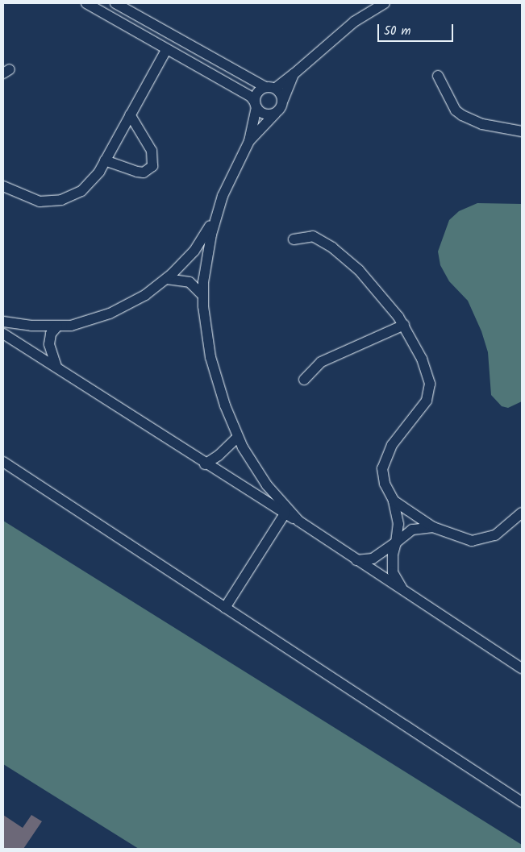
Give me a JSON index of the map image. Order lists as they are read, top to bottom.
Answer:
{
  "scale_bar": "50 m"
}
